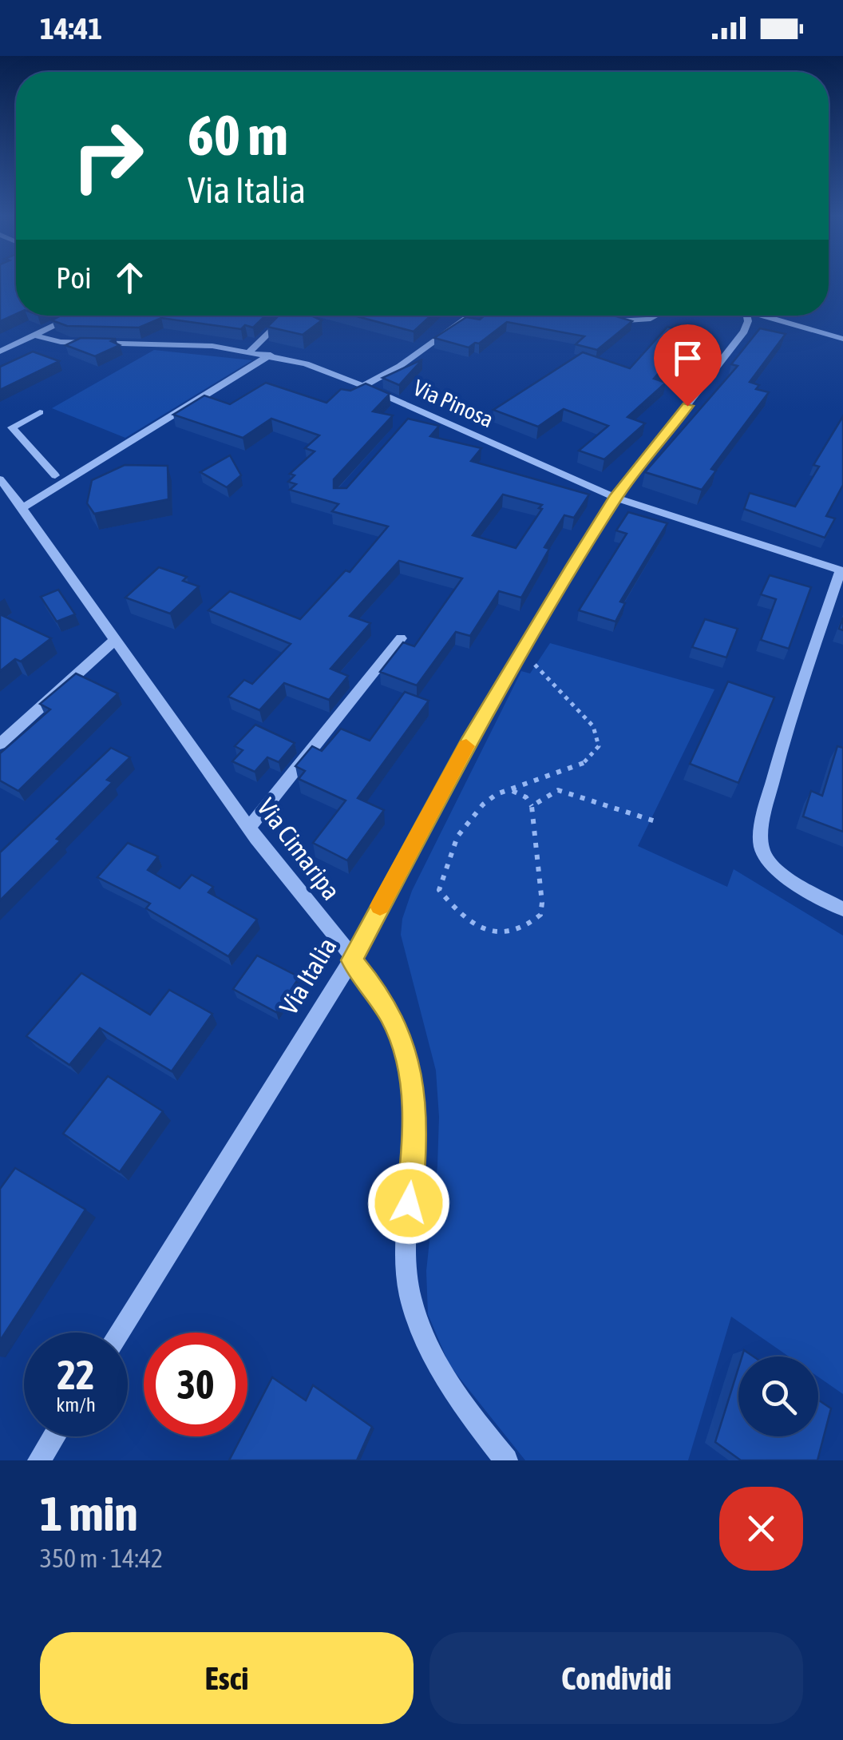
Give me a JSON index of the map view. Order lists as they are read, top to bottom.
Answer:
{
  "streets": {
    "street": ["Via Pinosa", "Via Cimaripa", "Via Italia"]
  },
  "crossings": [
    ["Via Pinosa", "Via Italia"],
    ["Via Cimaripa", "Via Italia"]
  ],
  "page": {
    "status": "14:41",
    "turn": ["60 m", "Via Italia"],
    "then": "Poi",
    "speed": "22 km/h",
    "limit": "30",
    "heading": ["1 min", "350 m · 14:42"],
    "buttons": ["Esci", "Condividi"]
  }
}
